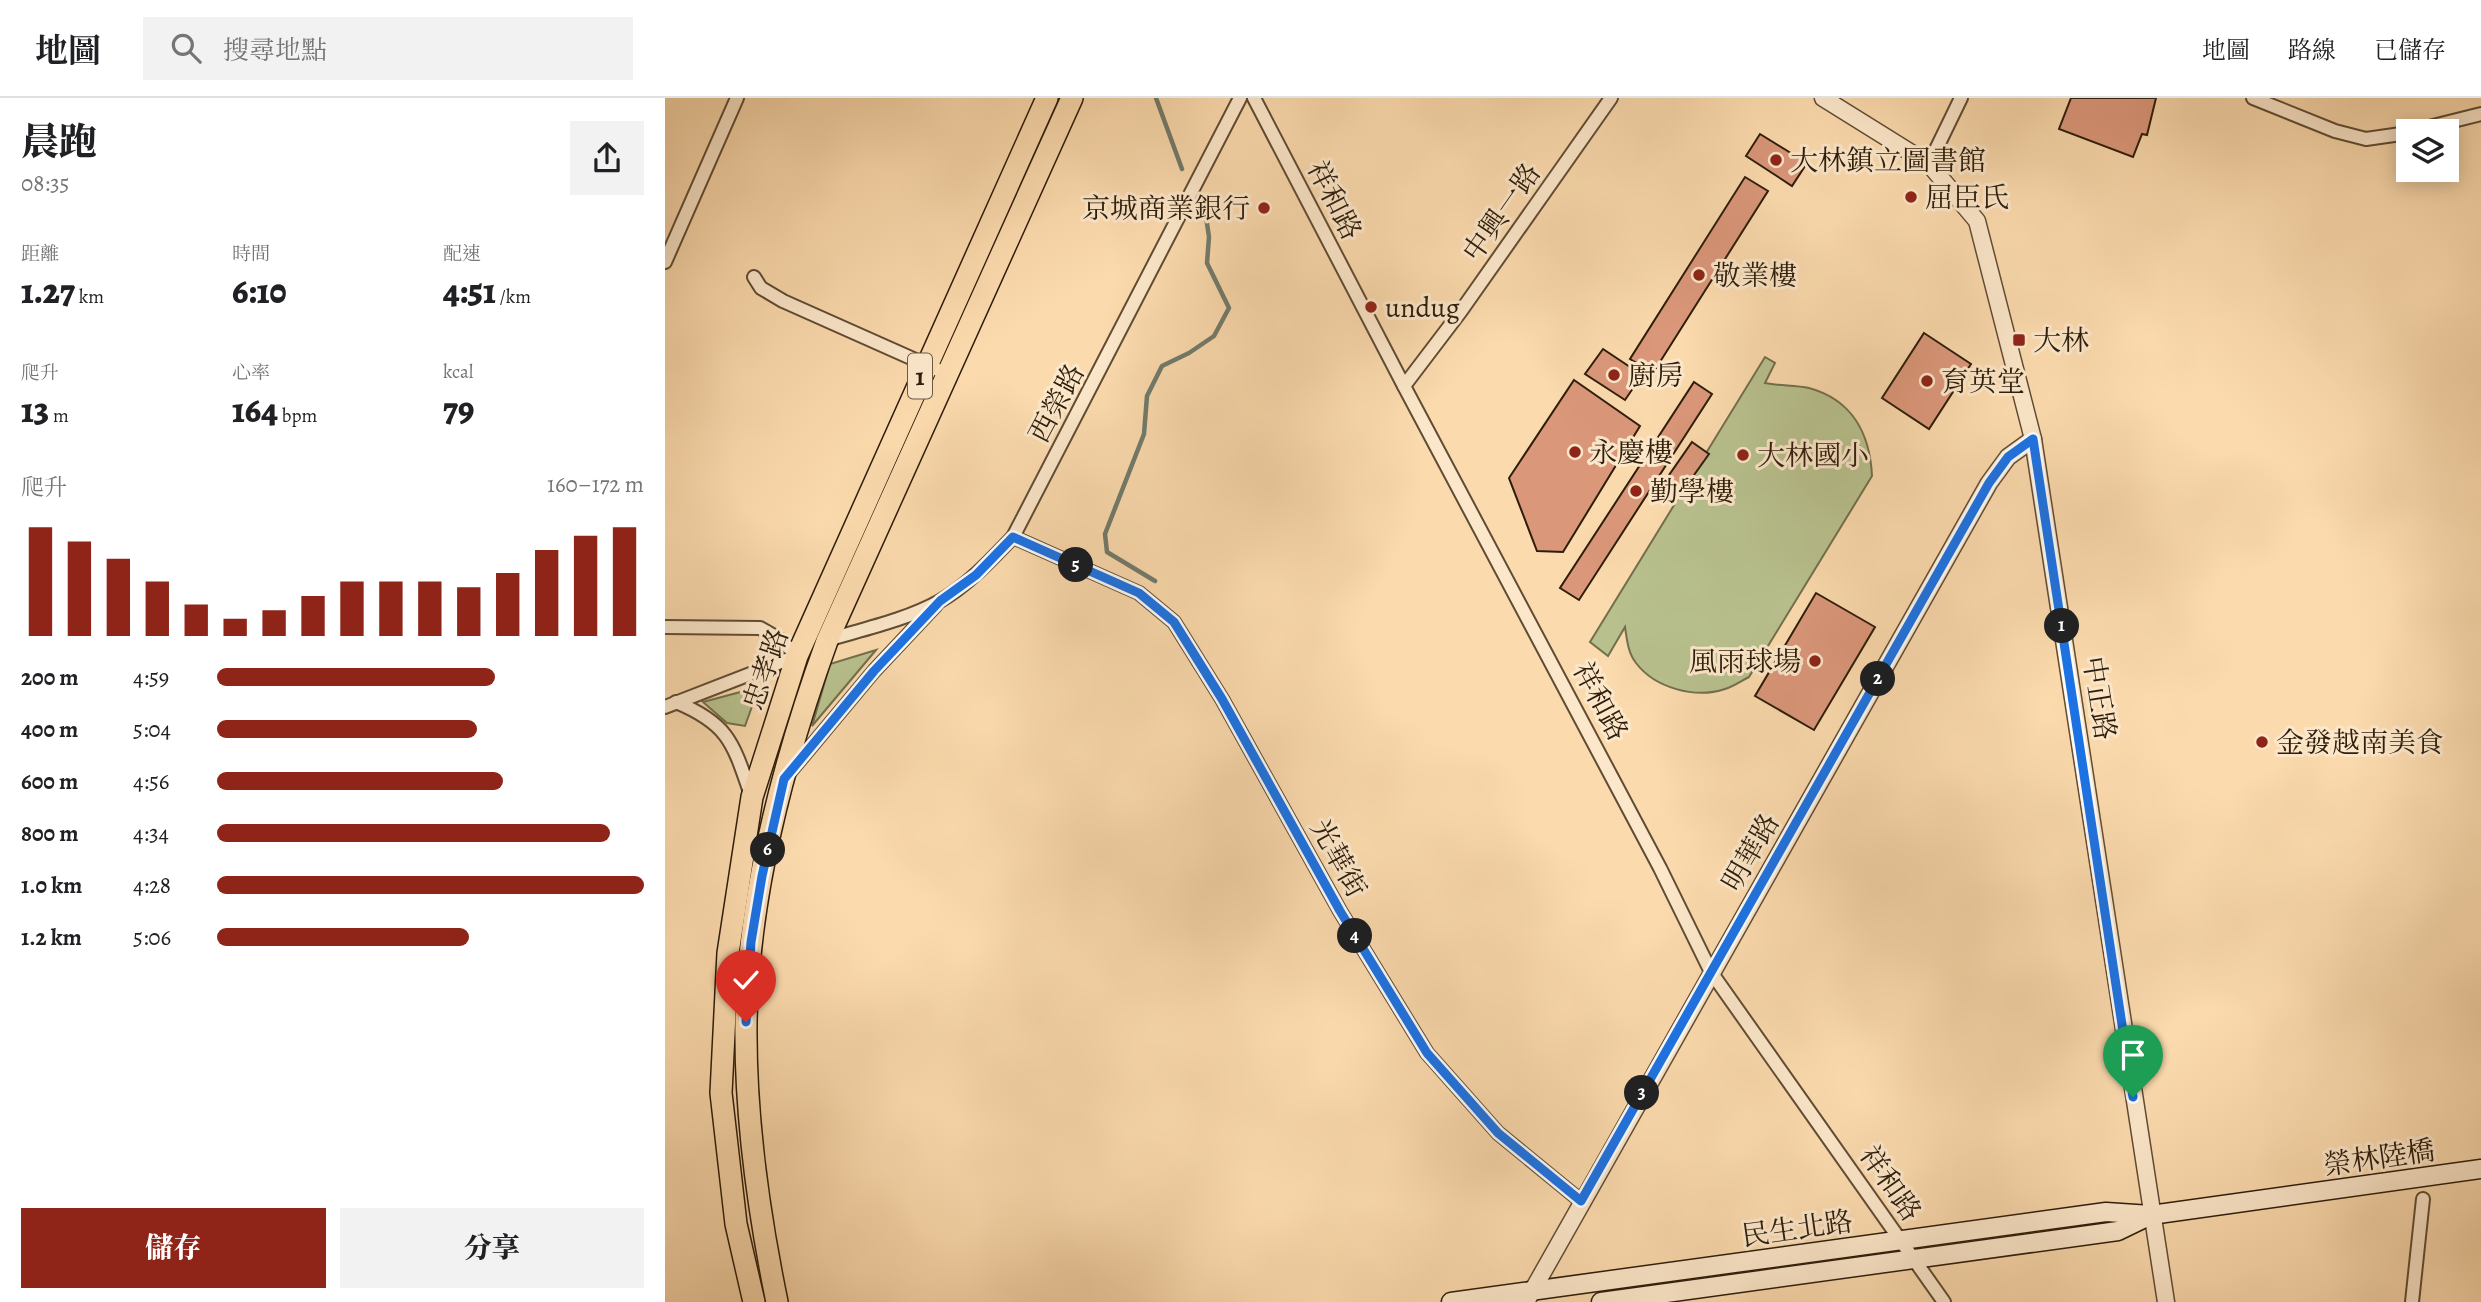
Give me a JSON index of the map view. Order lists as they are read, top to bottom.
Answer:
{
  "streets": {
    "main road": [
      "1",
      "忠孝路",
      "榮林陸橋",
      "民生北路"
    ],
    "street": [
      "祥和路",
      "中興一路",
      "西榮路",
      "中正路",
      "明華路",
      "光華街"
    ]
  },
  "crossings": [
    ["祥和路", "中興一路"],
    ["祥和路", "明華路"],
    ["祥和路", "民生北路"],
    ["西榮路", "忠孝路"],
    ["西榮路", "光華街"],
    ["中正路", "明華路"],
    ["中正路", "民生北路"],
    ["明華路", "光華街"],
    ["明華路", "民生北路"],
    ["榮林陸橋", "民生北路"]
  ],
  "places": {
    "other": [
      "大林鎮立圖書館",
      "屈臣氏",
      "京城商業銀行",
      "敬業樓",
      "undug",
      "廚房",
      "育英堂",
      "永慶樓",
      "大林國小",
      "勤學樓",
      "風雨球場",
      "金發越南美食"
    ],
    "transit": ["大林"]
  },
  "page": {
    "header": "地圖",
    "search": "搜尋地點",
    "nav": ["地圖", "路線", "已儲存"],
    "heading": ["晨跑", "08:35"],
    "stats": [
      ["距離", "1.27 km"],
      ["時間", "6:10"],
      ["配速", "4:51 /km"],
      ["爬升", "13 m"],
      ["心率", "164 bpm"],
      ["kcal", "79"]
    ],
    "chart": ["爬升", "160–172 m"],
    "pins": [
      "5",
      "1",
      "2",
      "6",
      "4",
      "3"
    ],
    "list": [
      {
        "name": "200 m",
        "note": "4:59"
      },
      {
        "name": "400 m",
        "note": "5:04"
      },
      {
        "name": "600 m",
        "note": "4:56"
      },
      {
        "name": "800 m",
        "note": "4:34"
      },
      {
        "name": "1.0 km",
        "note": "4:28"
      },
      {
        "name": "1.2 km",
        "note": "5:06"
      }
    ],
    "buttons": ["儲存", "分享"]
  }
}
